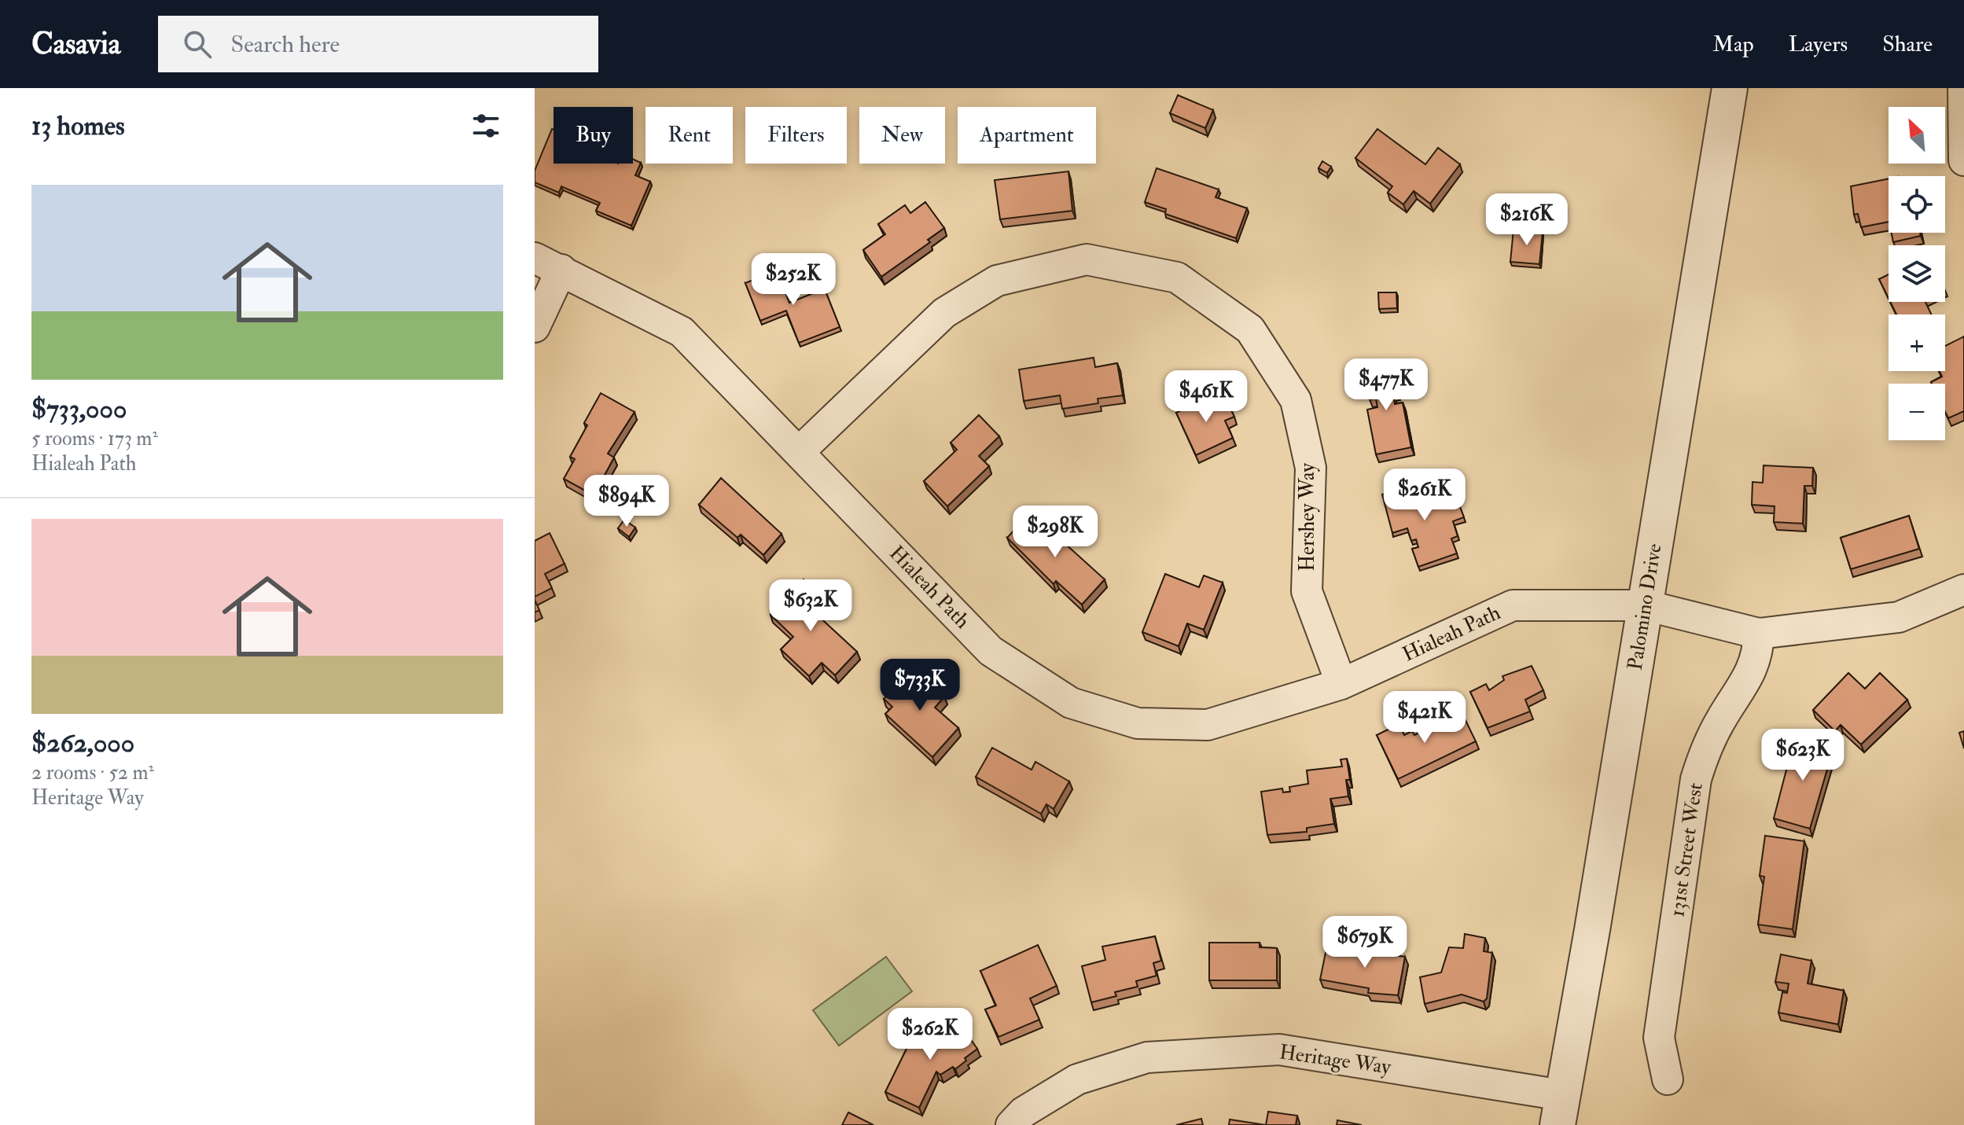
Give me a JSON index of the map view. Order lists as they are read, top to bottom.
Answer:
{
  "streets": {
    "street": [
      "Hershey Way",
      "Hialeah Path",
      "Palomino Drive",
      "131st Street West",
      "Heritage Way"
    ]
  },
  "crossings": [
    ["Hershey Way", "Hialeah Path"],
    ["Hialeah Path", "Palomino Drive"],
    ["Palomino Drive", "Heritage Way"]
  ],
  "north": "top left",
  "page": {
    "header": "Casavia",
    "search": "Search here",
    "nav": ["Map", "Layers", "Share"],
    "heading": "13 homes",
    "map_buttons": ["+", "−"],
    "chip": [
      "Buy",
      "Rent",
      "Filters",
      "New",
      "Apartment"
    ],
    "list": [
      {
        "name": "$733,000",
        "note": "5 rooms · 173 m² · Hialeah Path"
      },
      {
        "name": "$262,000",
        "note": "2 rooms · 52 m² · Heritage Way"
      }
    ],
    "price": [
      "$216K",
      "$252K",
      "$477K",
      "$461K",
      "$261K",
      "$894K",
      "$298K",
      "$632K",
      "$733K",
      "$421K",
      "$623K",
      "$679K",
      "$262K"
    ]
  }
}
